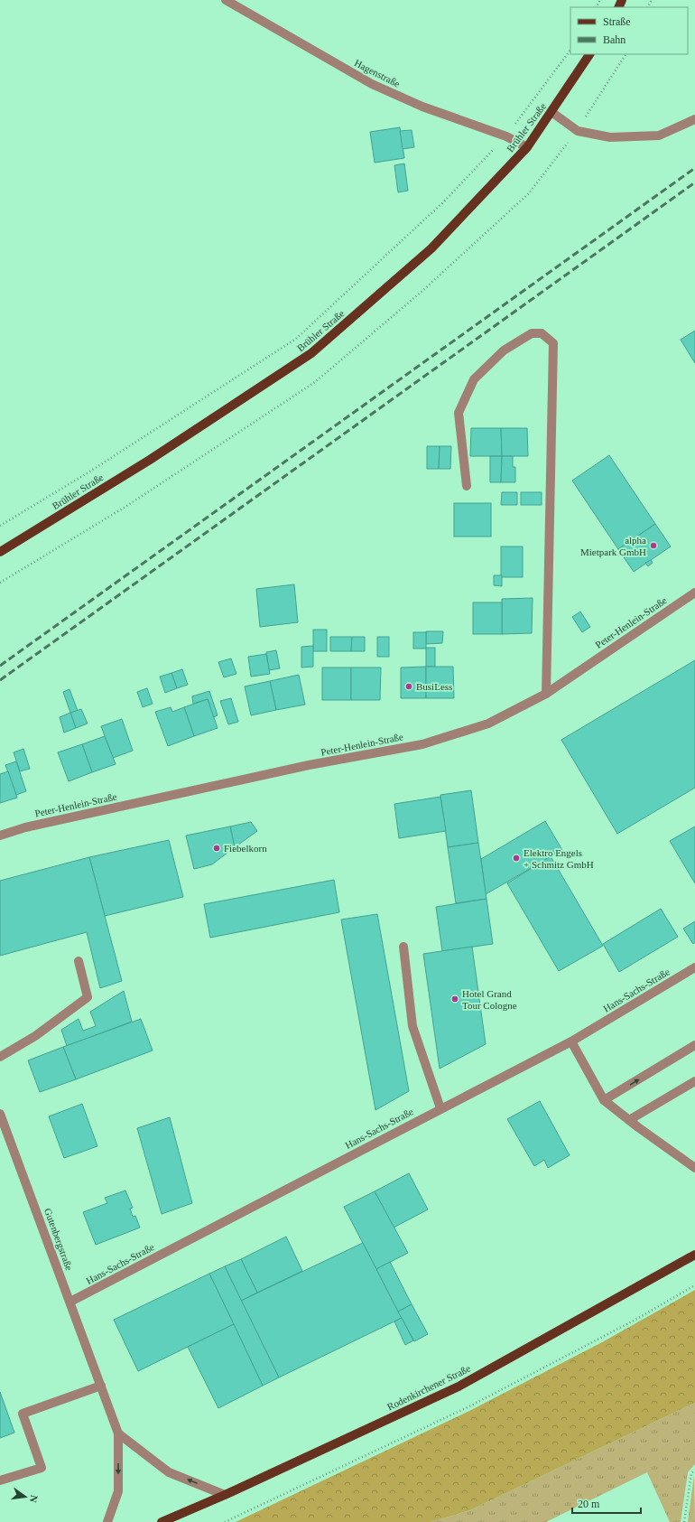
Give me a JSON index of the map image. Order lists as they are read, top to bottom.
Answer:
{
  "streets": {
    "main road": ["Brühler Straße", "Rodenkirchener Straße"],
    "street": [
      "Hagenstraße",
      "Peter-Henlein-Straße",
      "Hans-Sachs-Straße",
      "Gutenbergstraße"
    ]
  },
  "crossings": [
    ["Hagenstraße", "Brühler Straße"],
    ["Hans-Sachs-Straße", "Gutenbergstraße"]
  ],
  "places": [
    "alpha Mietpark GmbH",
    "BusiLess",
    "Fiebelkorn",
    "Elektro Engels + Schmitz GmbH",
    "Hotel Grand Tour Cologne"
  ],
  "legend": ["Straße", "Bahn"],
  "scale_bar": "20 m",
  "north": "right"
}
